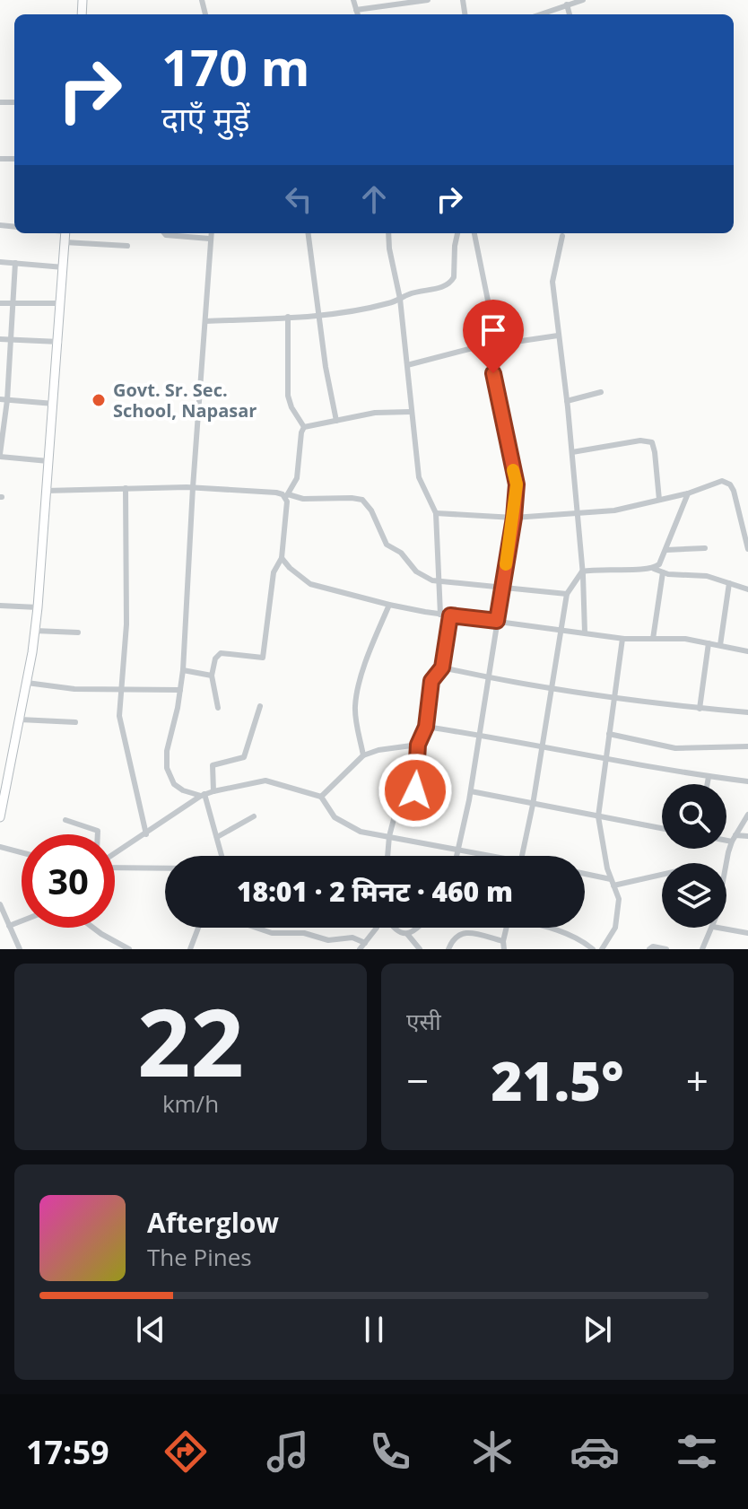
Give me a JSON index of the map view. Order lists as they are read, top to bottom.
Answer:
{
  "places": ["Govt. Sr. Sec. School, Napasar"],
  "page": {
    "turn": ["170 m", "दाएँ मुड़ें"],
    "limit": "30",
    "trip": "18:01 · 2 मिनट · 460 m",
    "tile": [
      ["22", "km/h"],
      "एसी"
    ],
    "heat": ["−", "21.5°", "+"],
    "song": ["Afterglow", "The Pines"],
    "tabs": "17:59"
  }
}
